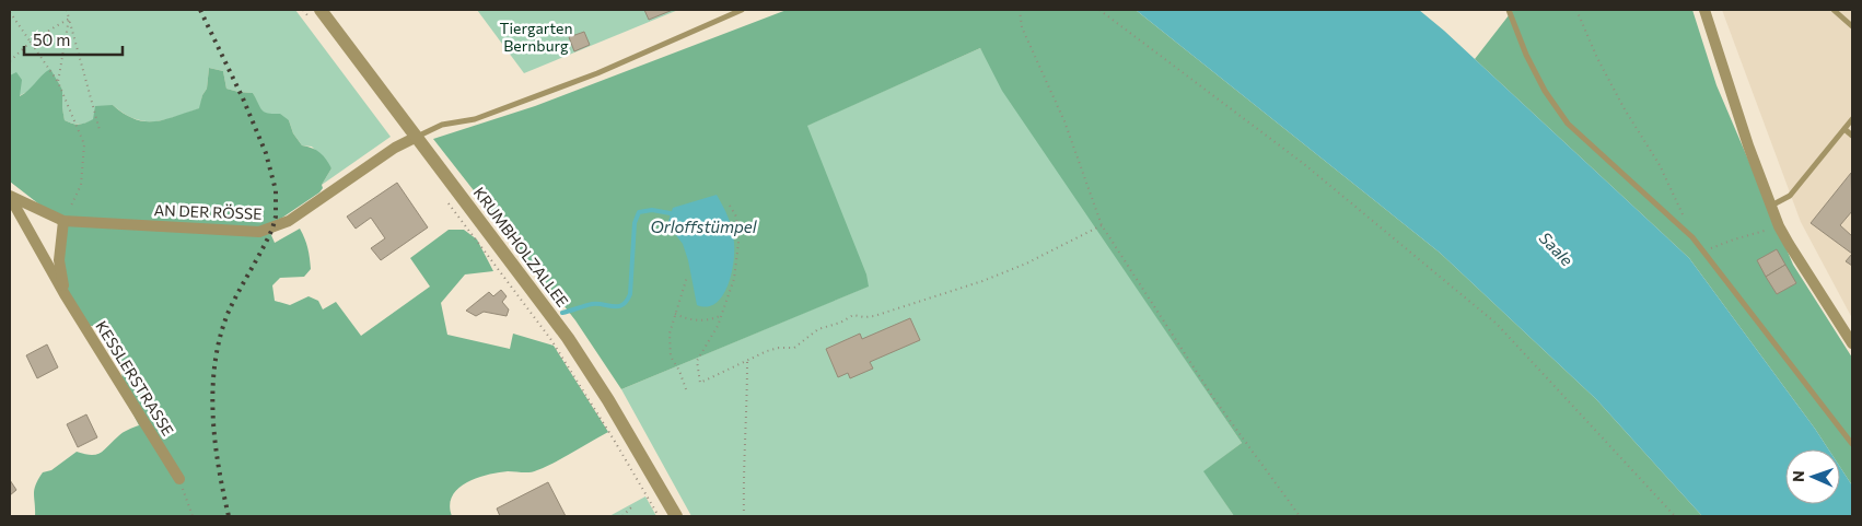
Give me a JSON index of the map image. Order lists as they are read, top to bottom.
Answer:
{
  "streets": {
    "street": ["AN DER RÖSSE", "KRUMBHOLZALLEE", "KESSLERSTRASSE"]
  },
  "crossings": [
    ["AN DER RÖSSE", "KRUMBHOLZALLEE"],
    ["AN DER RÖSSE", "KESSLERSTRASSE"]
  ],
  "water": ["Orloffstümpel", "Saale"],
  "parks": ["Tiergarten Bernburg"],
  "scale_bar": "50 m",
  "north": "left"
}
